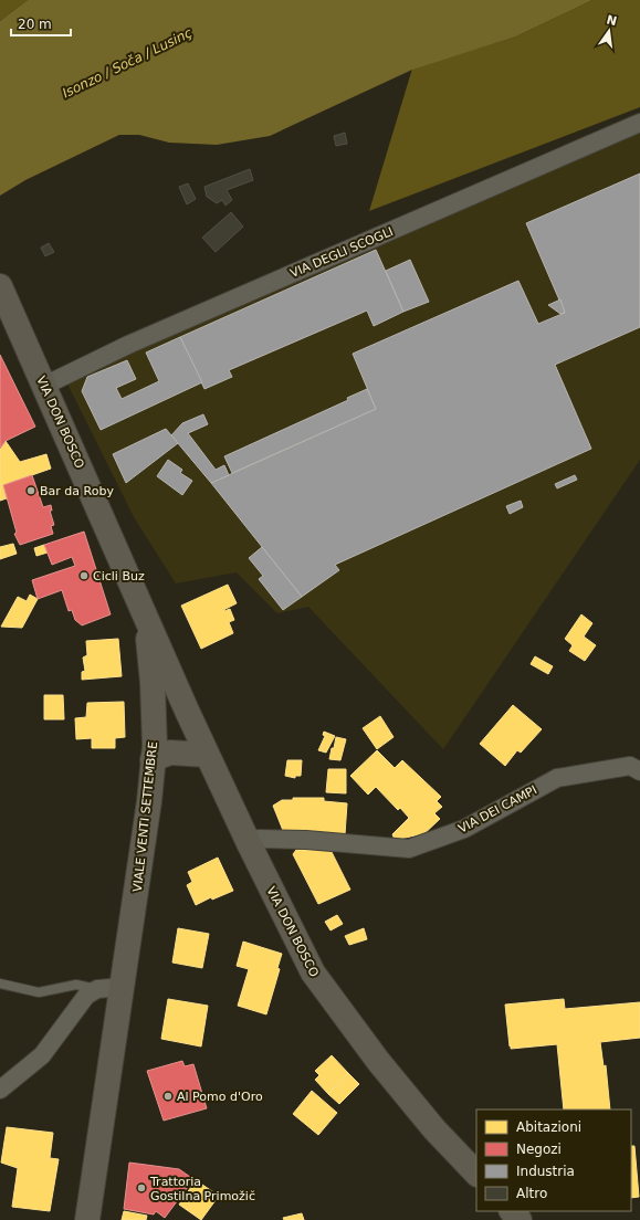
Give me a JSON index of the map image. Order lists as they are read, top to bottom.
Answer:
{
  "streets": {
    "main road": ["VIA DON BOSCO", "VIALE VENTI SETTEMBRE"],
    "street": ["VIA DEGLI SCOGLI", "VIA DEI CAMPI"]
  },
  "crossings": [
    ["VIA DEGLI SCOGLI", "VIA DON BOSCO"],
    ["VIA DON BOSCO", "VIA DEI CAMPI"],
    ["VIA DON BOSCO", "VIALE VENTI SETTEMBRE"]
  ],
  "water": ["Isonzo / Soča / Lusinç"],
  "places": [
    "Bar da Roby",
    "Cicli Buz",
    "Al Pomo d'Oro",
    "Trattoria Gostilna Primožič"
  ],
  "legend": [
    "Abitazioni",
    "Negozi",
    "Industria",
    "Altro"
  ],
  "scale_bar": "20 m",
  "north": "top"
}
